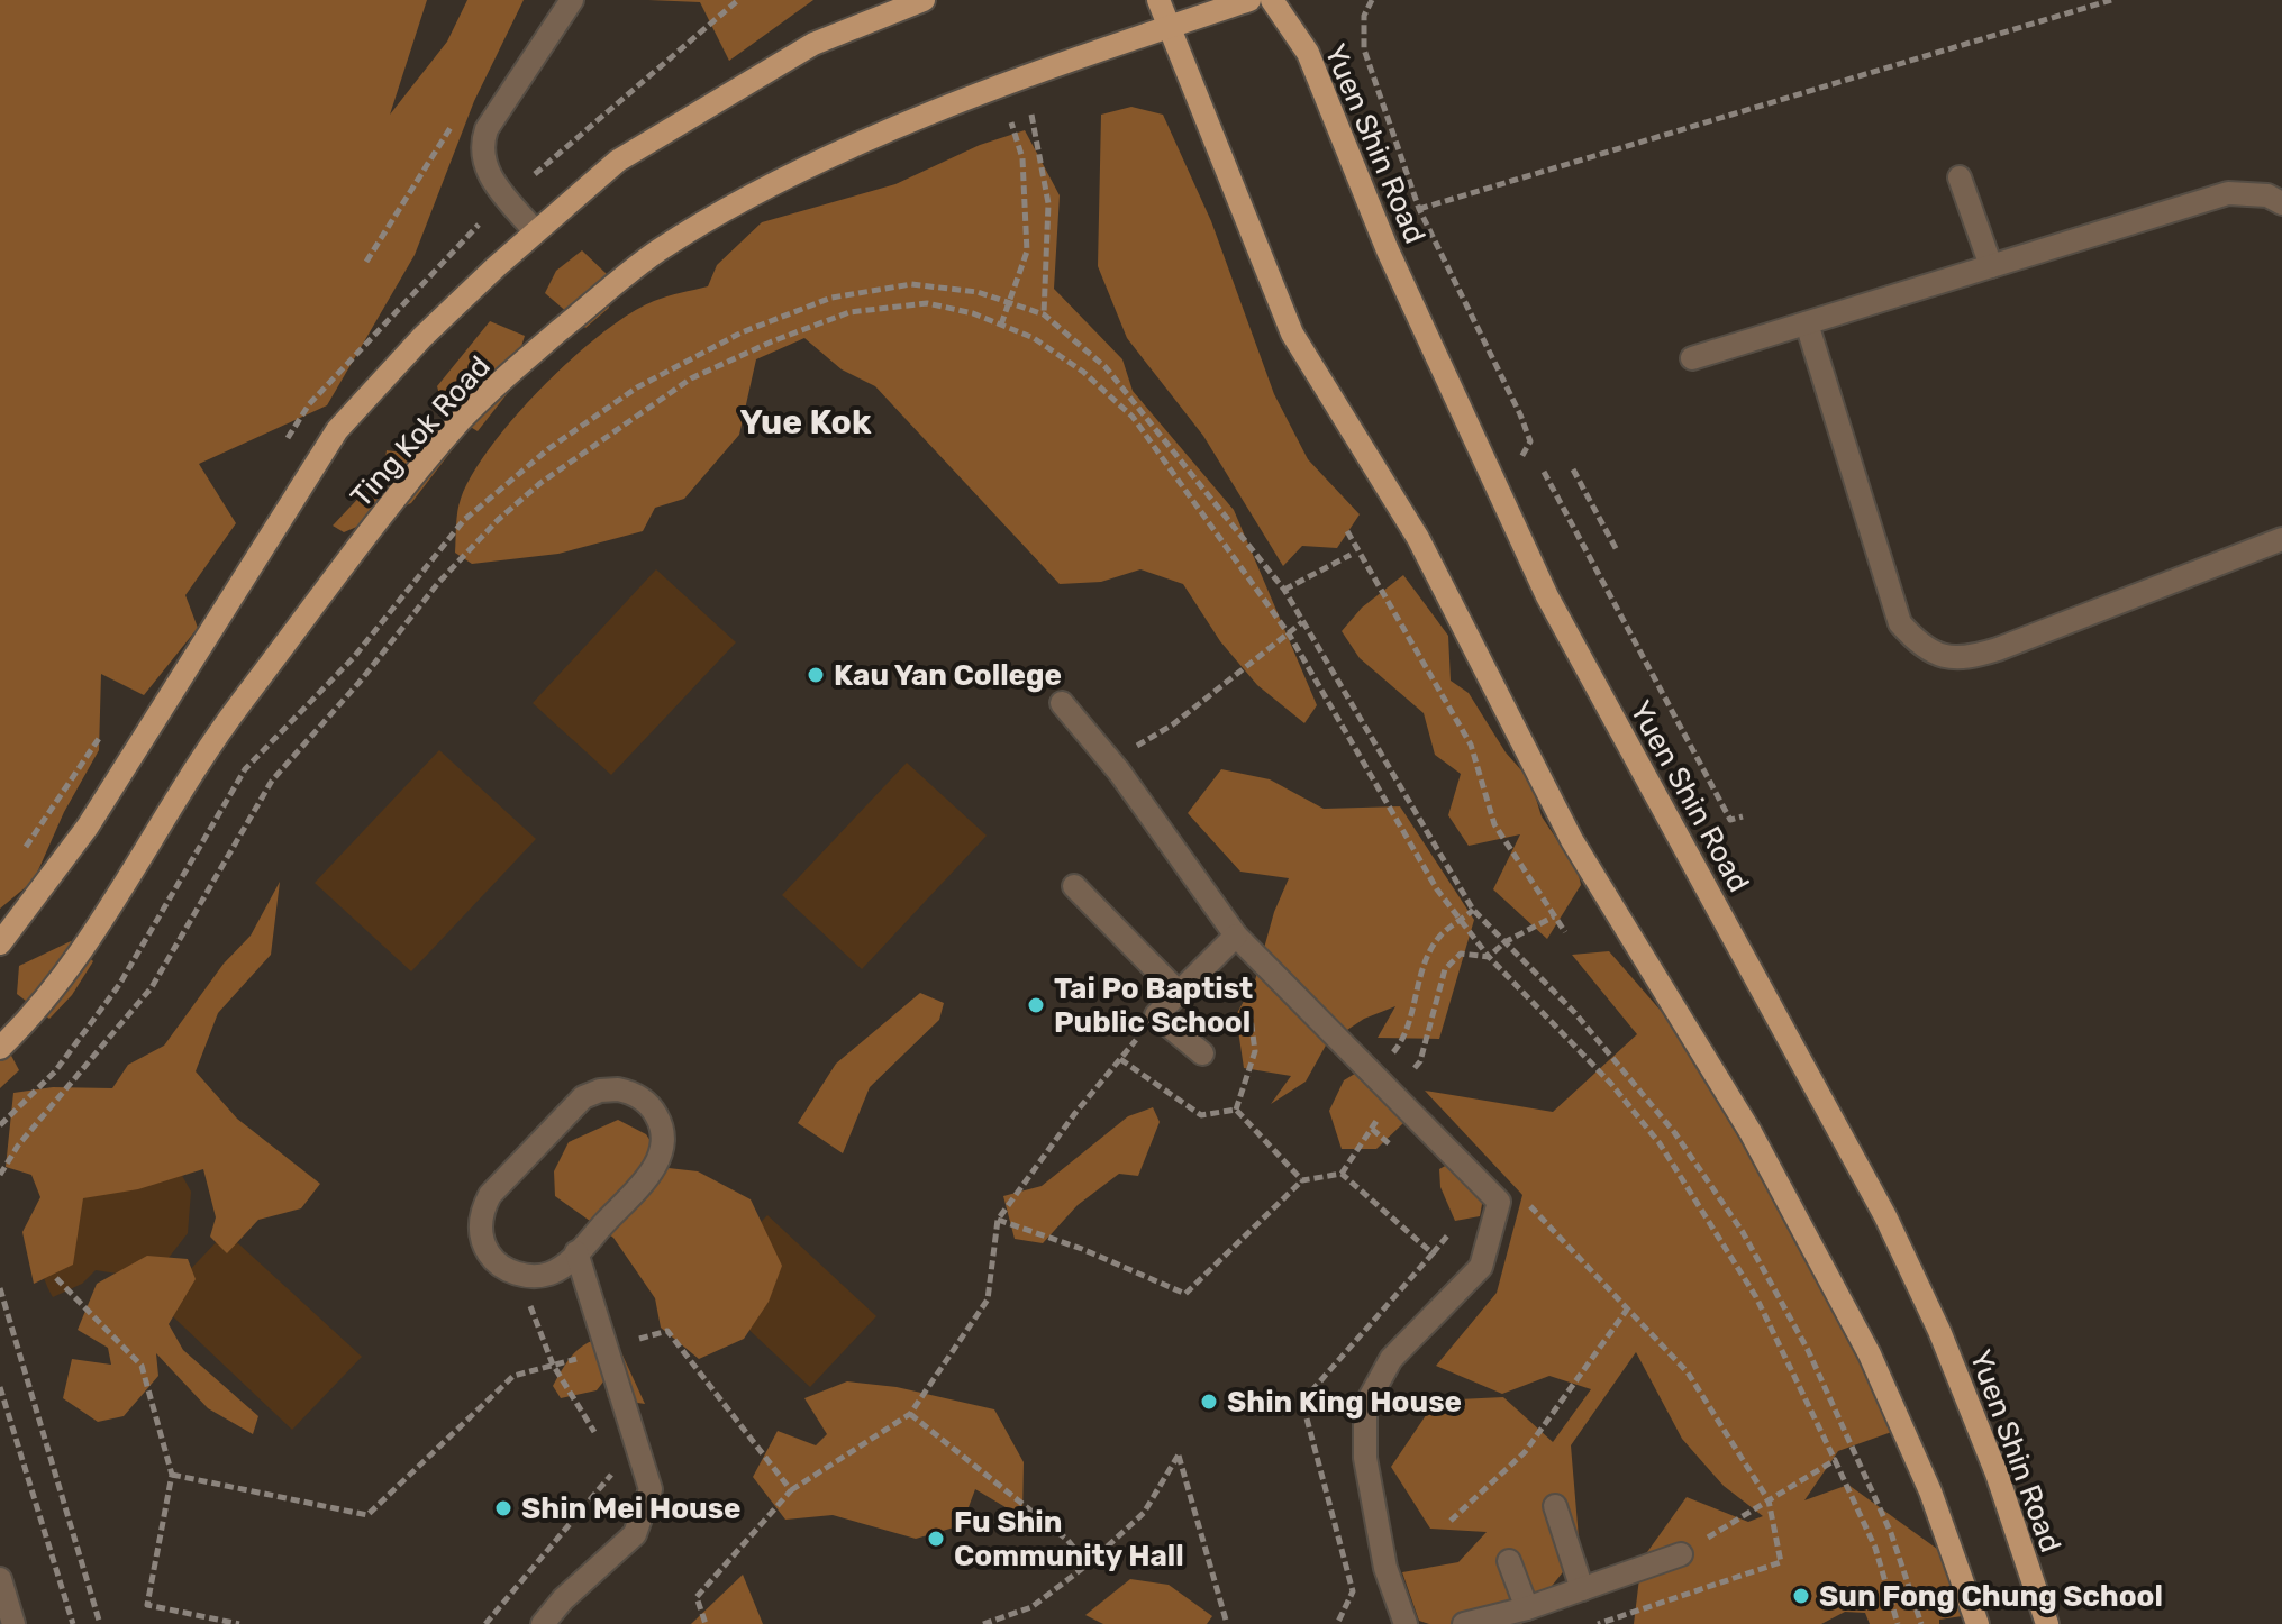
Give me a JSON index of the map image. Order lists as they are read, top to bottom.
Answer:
{
  "streets": {
    "main road": ["Yuen Shin Road", "Ting Kok Road"]
  },
  "districts": ["Yue Kok"],
  "places": [
    "Kau Yan College",
    "Tai Po Baptist Public School",
    "Shin King House",
    "Shin Mei House",
    "Fu Shin Community Hall",
    "Sun Fong Chung School"
  ]
}
